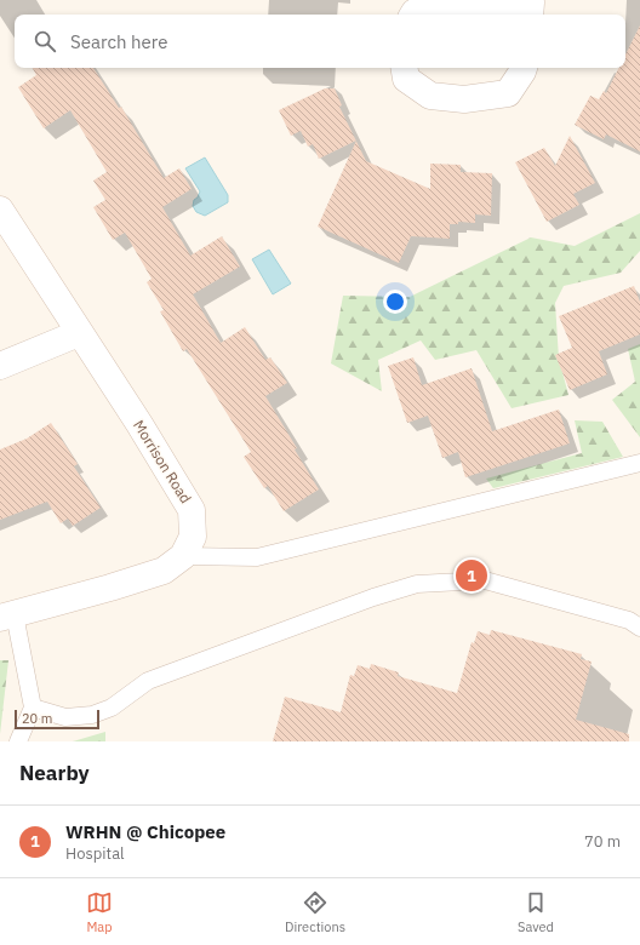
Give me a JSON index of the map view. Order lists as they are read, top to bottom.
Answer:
{
  "streets": {
    "street": ["Morrison Road"]
  },
  "scale_bar": "20 m",
  "page": {
    "search": "Search here",
    "pins": "1",
    "scale": "20 m",
    "heading": "Nearby",
    "list": [
      {
        "mark": "1",
        "name": "WRHN @ Chicopee",
        "note": "Hospital",
        "value": "70 m"
      }
    ],
    "nav": ["Map", "Directions", "Saved"]
  }
}
